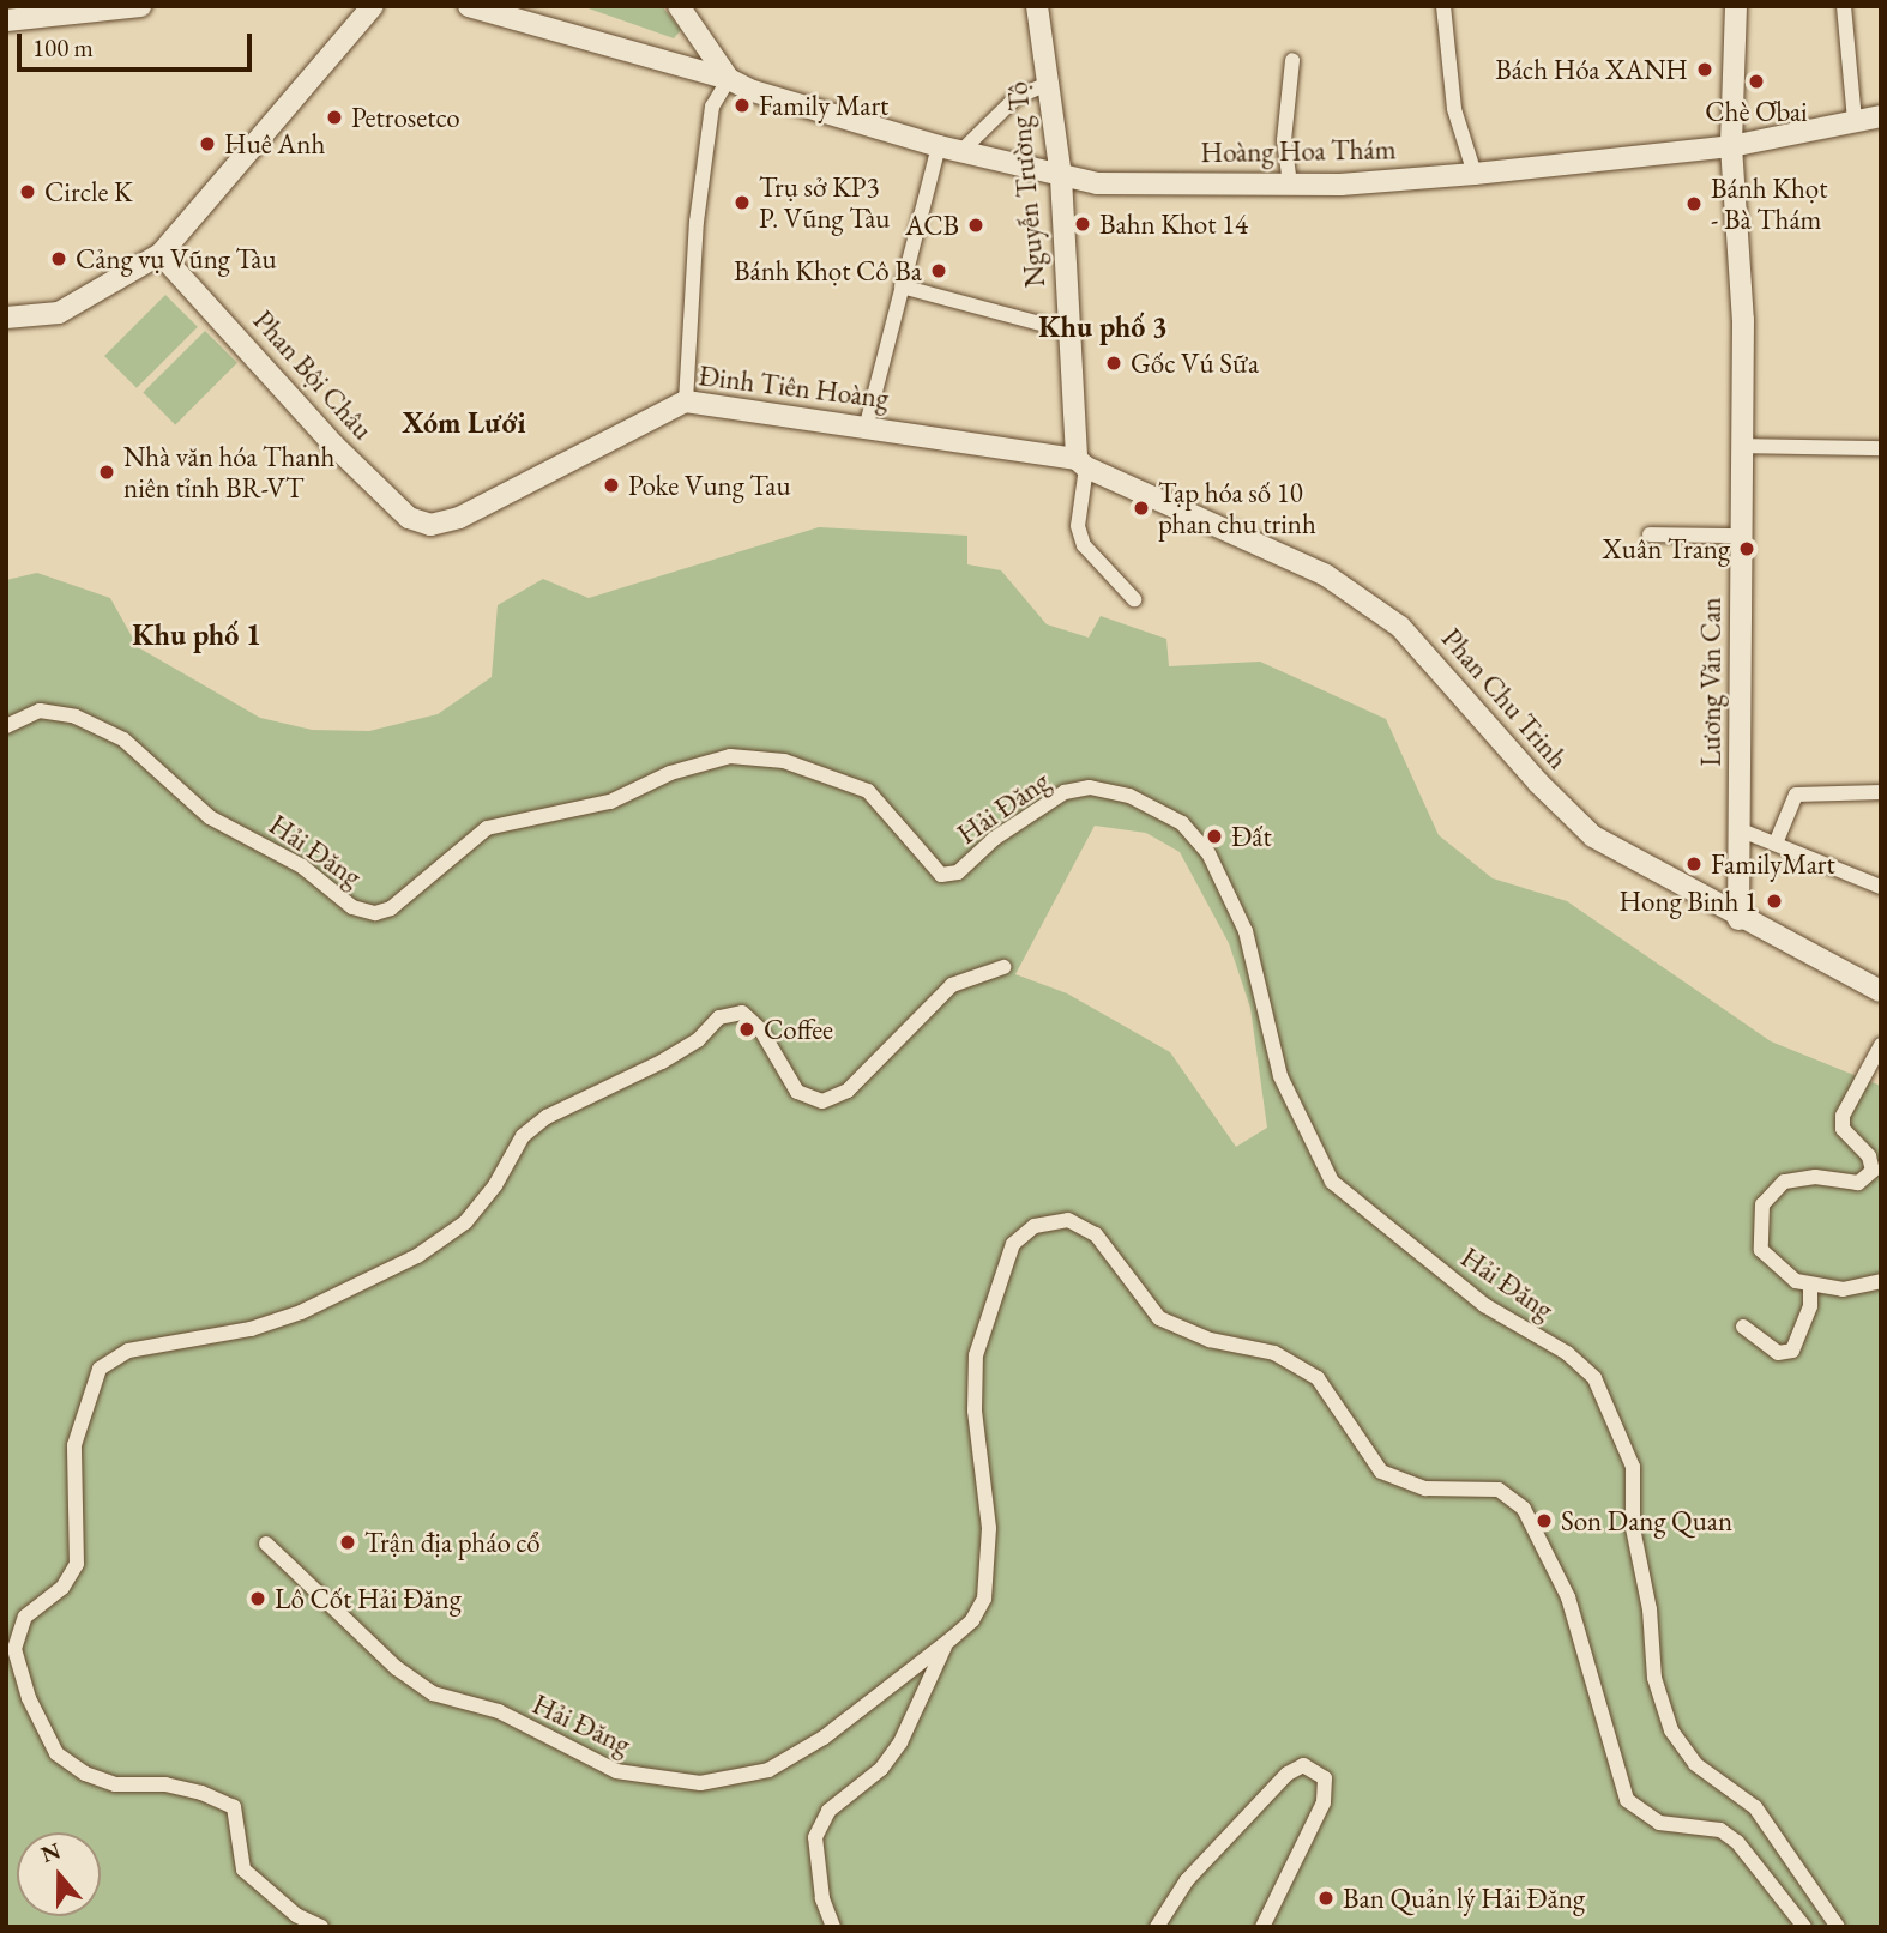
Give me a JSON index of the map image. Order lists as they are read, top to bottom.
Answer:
{
  "streets": {
    "main road": [
      "Hoàng Hoa Thám",
      "Nguyễn Trường Tộ",
      "Phan Bội Châu",
      "Đinh Tiên Hoàng",
      "Lương Văn Can",
      "Phan Chu Trinh"
    ],
    "street": ["Hải Đăng"]
  },
  "crossings": [
    ["Hoàng Hoa Thám", "Nguyễn Trường Tộ"],
    ["Hoàng Hoa Thám", "Lương Văn Can"],
    ["Nguyễn Trường Tộ", "Đinh Tiên Hoàng"],
    ["Nguyễn Trường Tộ", "Phan Chu Trinh"],
    ["Phan Bội Châu", "Đinh Tiên Hoàng"],
    ["Đinh Tiên Hoàng", "Phan Chu Trinh"],
    ["Lương Văn Can", "Phan Chu Trinh"]
  ],
  "districts": ["Khu phố 3", "Xóm Lưới", "Khu phố 1"],
  "places": [
    "Bách Hóa XANH",
    "Chè Ơbai",
    "Family Mart",
    "Petrosetco",
    "Huê Anh",
    "Circle K",
    "Trụ sở KP3 P. Vũng Tàu",
    "Bánh Khọt - Bà Thám",
    "Bahn Khot 14",
    "ACB",
    "Cảng vụ Vũng Tàu",
    "Bánh Khọt Cô Ba",
    "Gốc Vú Sữa",
    "Nhà văn hóa Thanh niên tỉnh BR-VT",
    "Poke Vung Tau",
    "Tạp hóa số 10 phan chu trinh",
    "Xuân Trang",
    "Đất",
    "FamilyMart",
    "Hong Binh 1",
    "Coffee",
    "Son Dang Quan",
    "Trận địa pháo cổ",
    "Lô Cốt Hải Đăng",
    "Ban Quản lý Hải Đăng"
  ],
  "scale_bar": "100 m",
  "north": "top"
}
